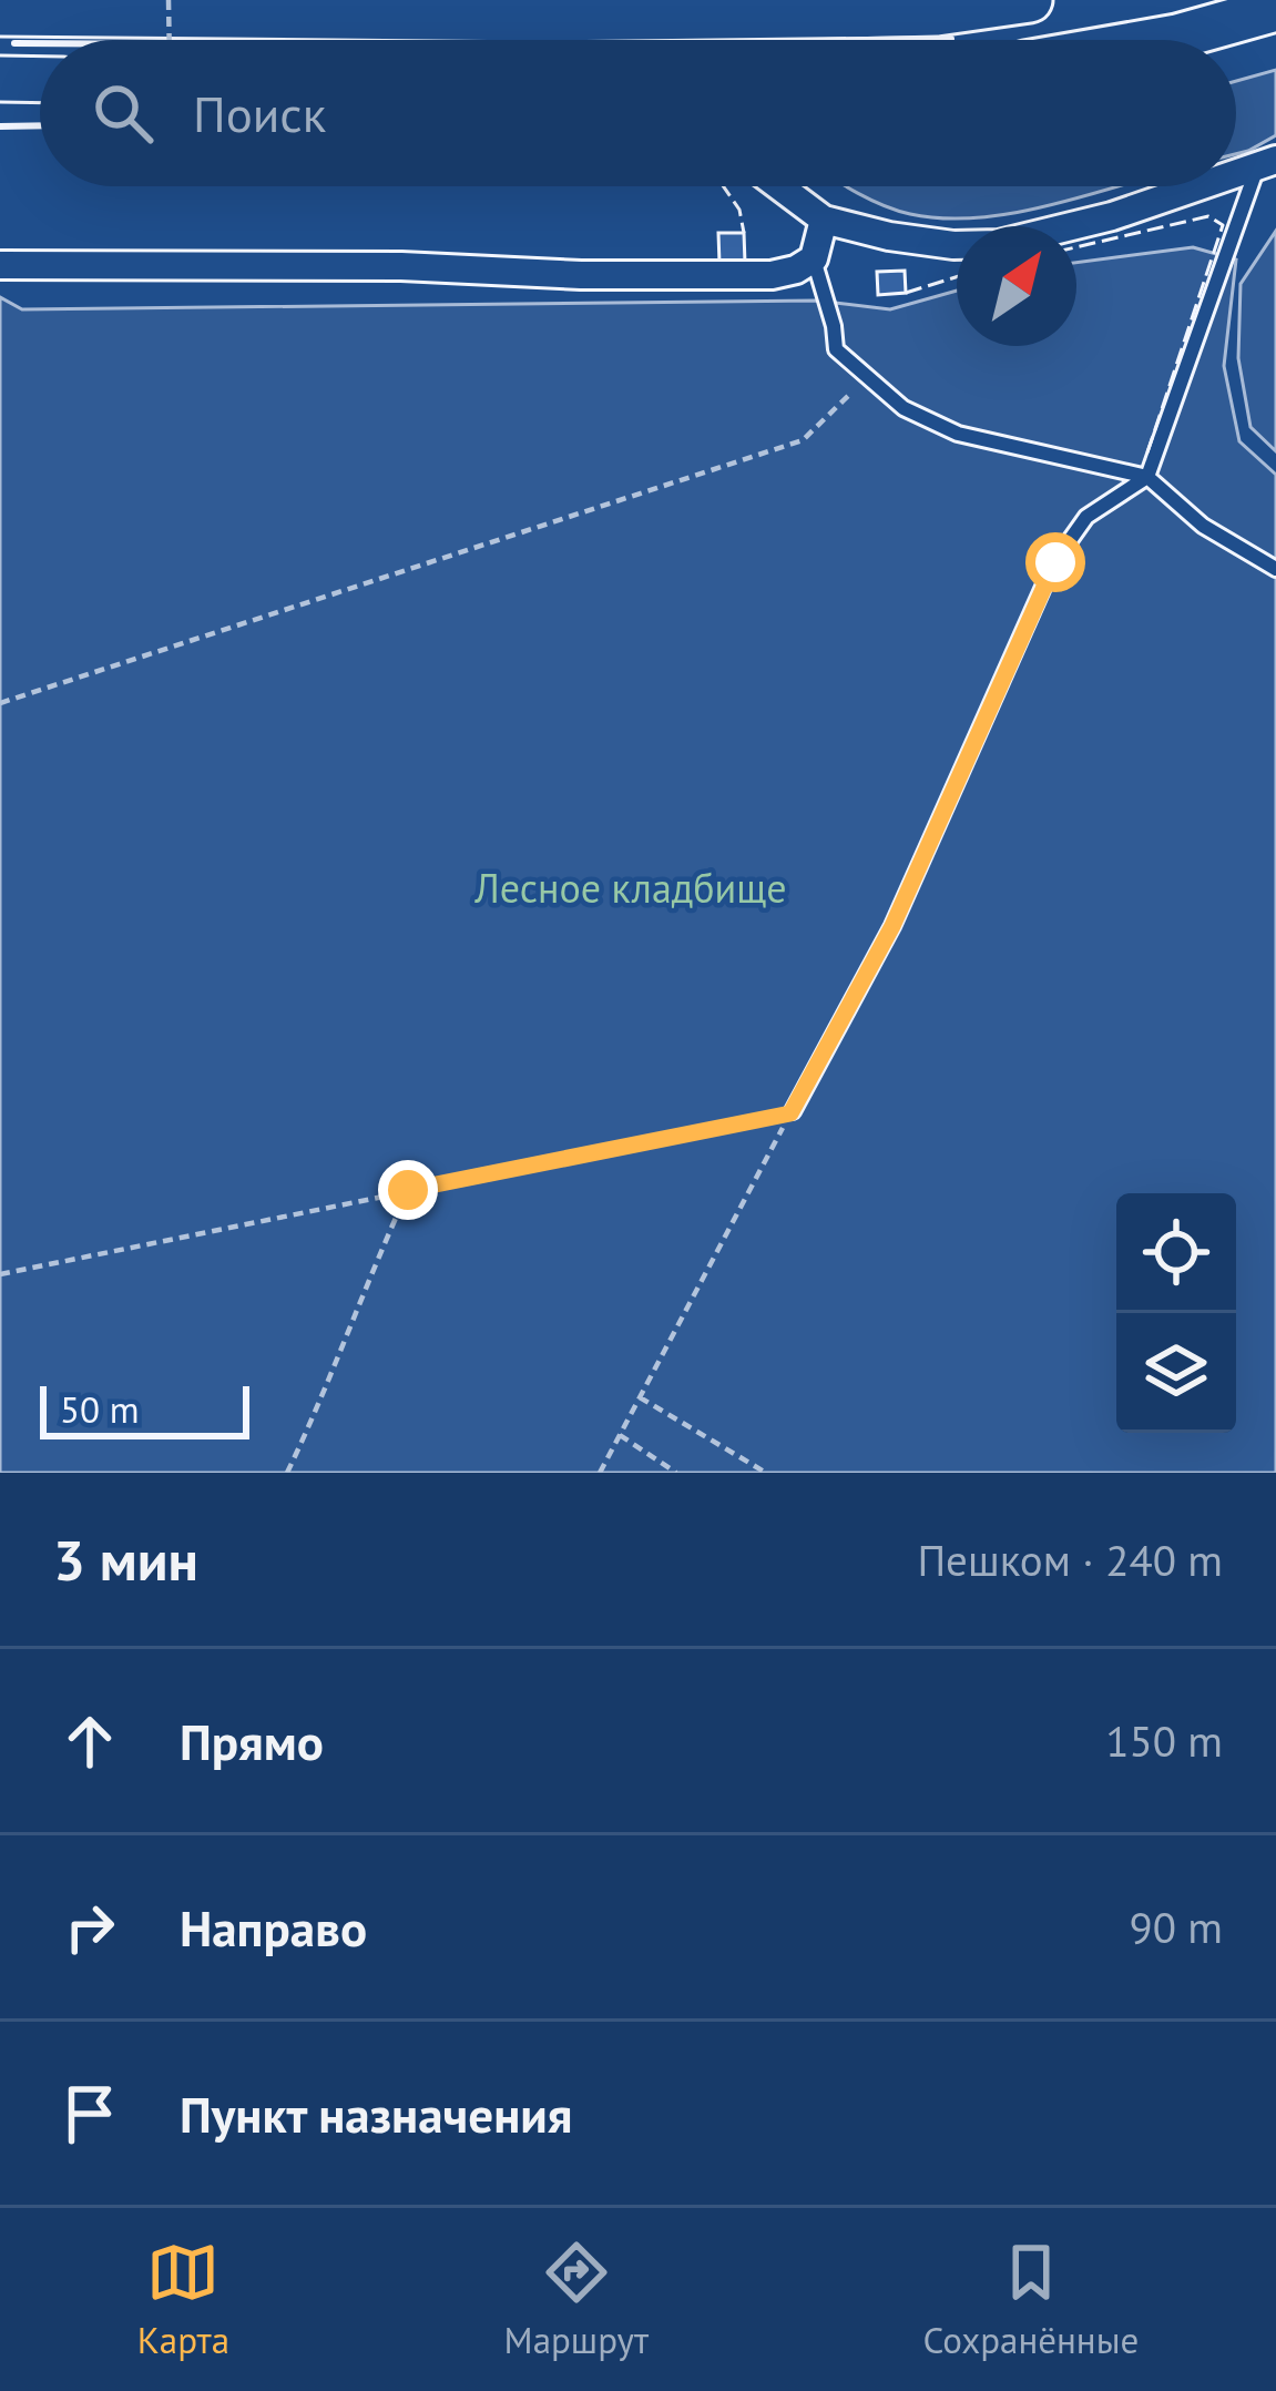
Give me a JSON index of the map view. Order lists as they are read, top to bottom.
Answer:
{
  "parks": ["Лесное кладбище"],
  "scale_bar": "50 m",
  "north": "top right",
  "page": {
    "search": "Поиск",
    "scale": "50 m",
    "heading": ["3 мин", "Пешком · 240 m"],
    "list": [
      ["Прямо", "150 m"],
      ["Направо", "90 m"],
      "Пункт назначения"
    ],
    "nav": ["Карта", "Маршрут", "Сохранённые"]
  }
}
